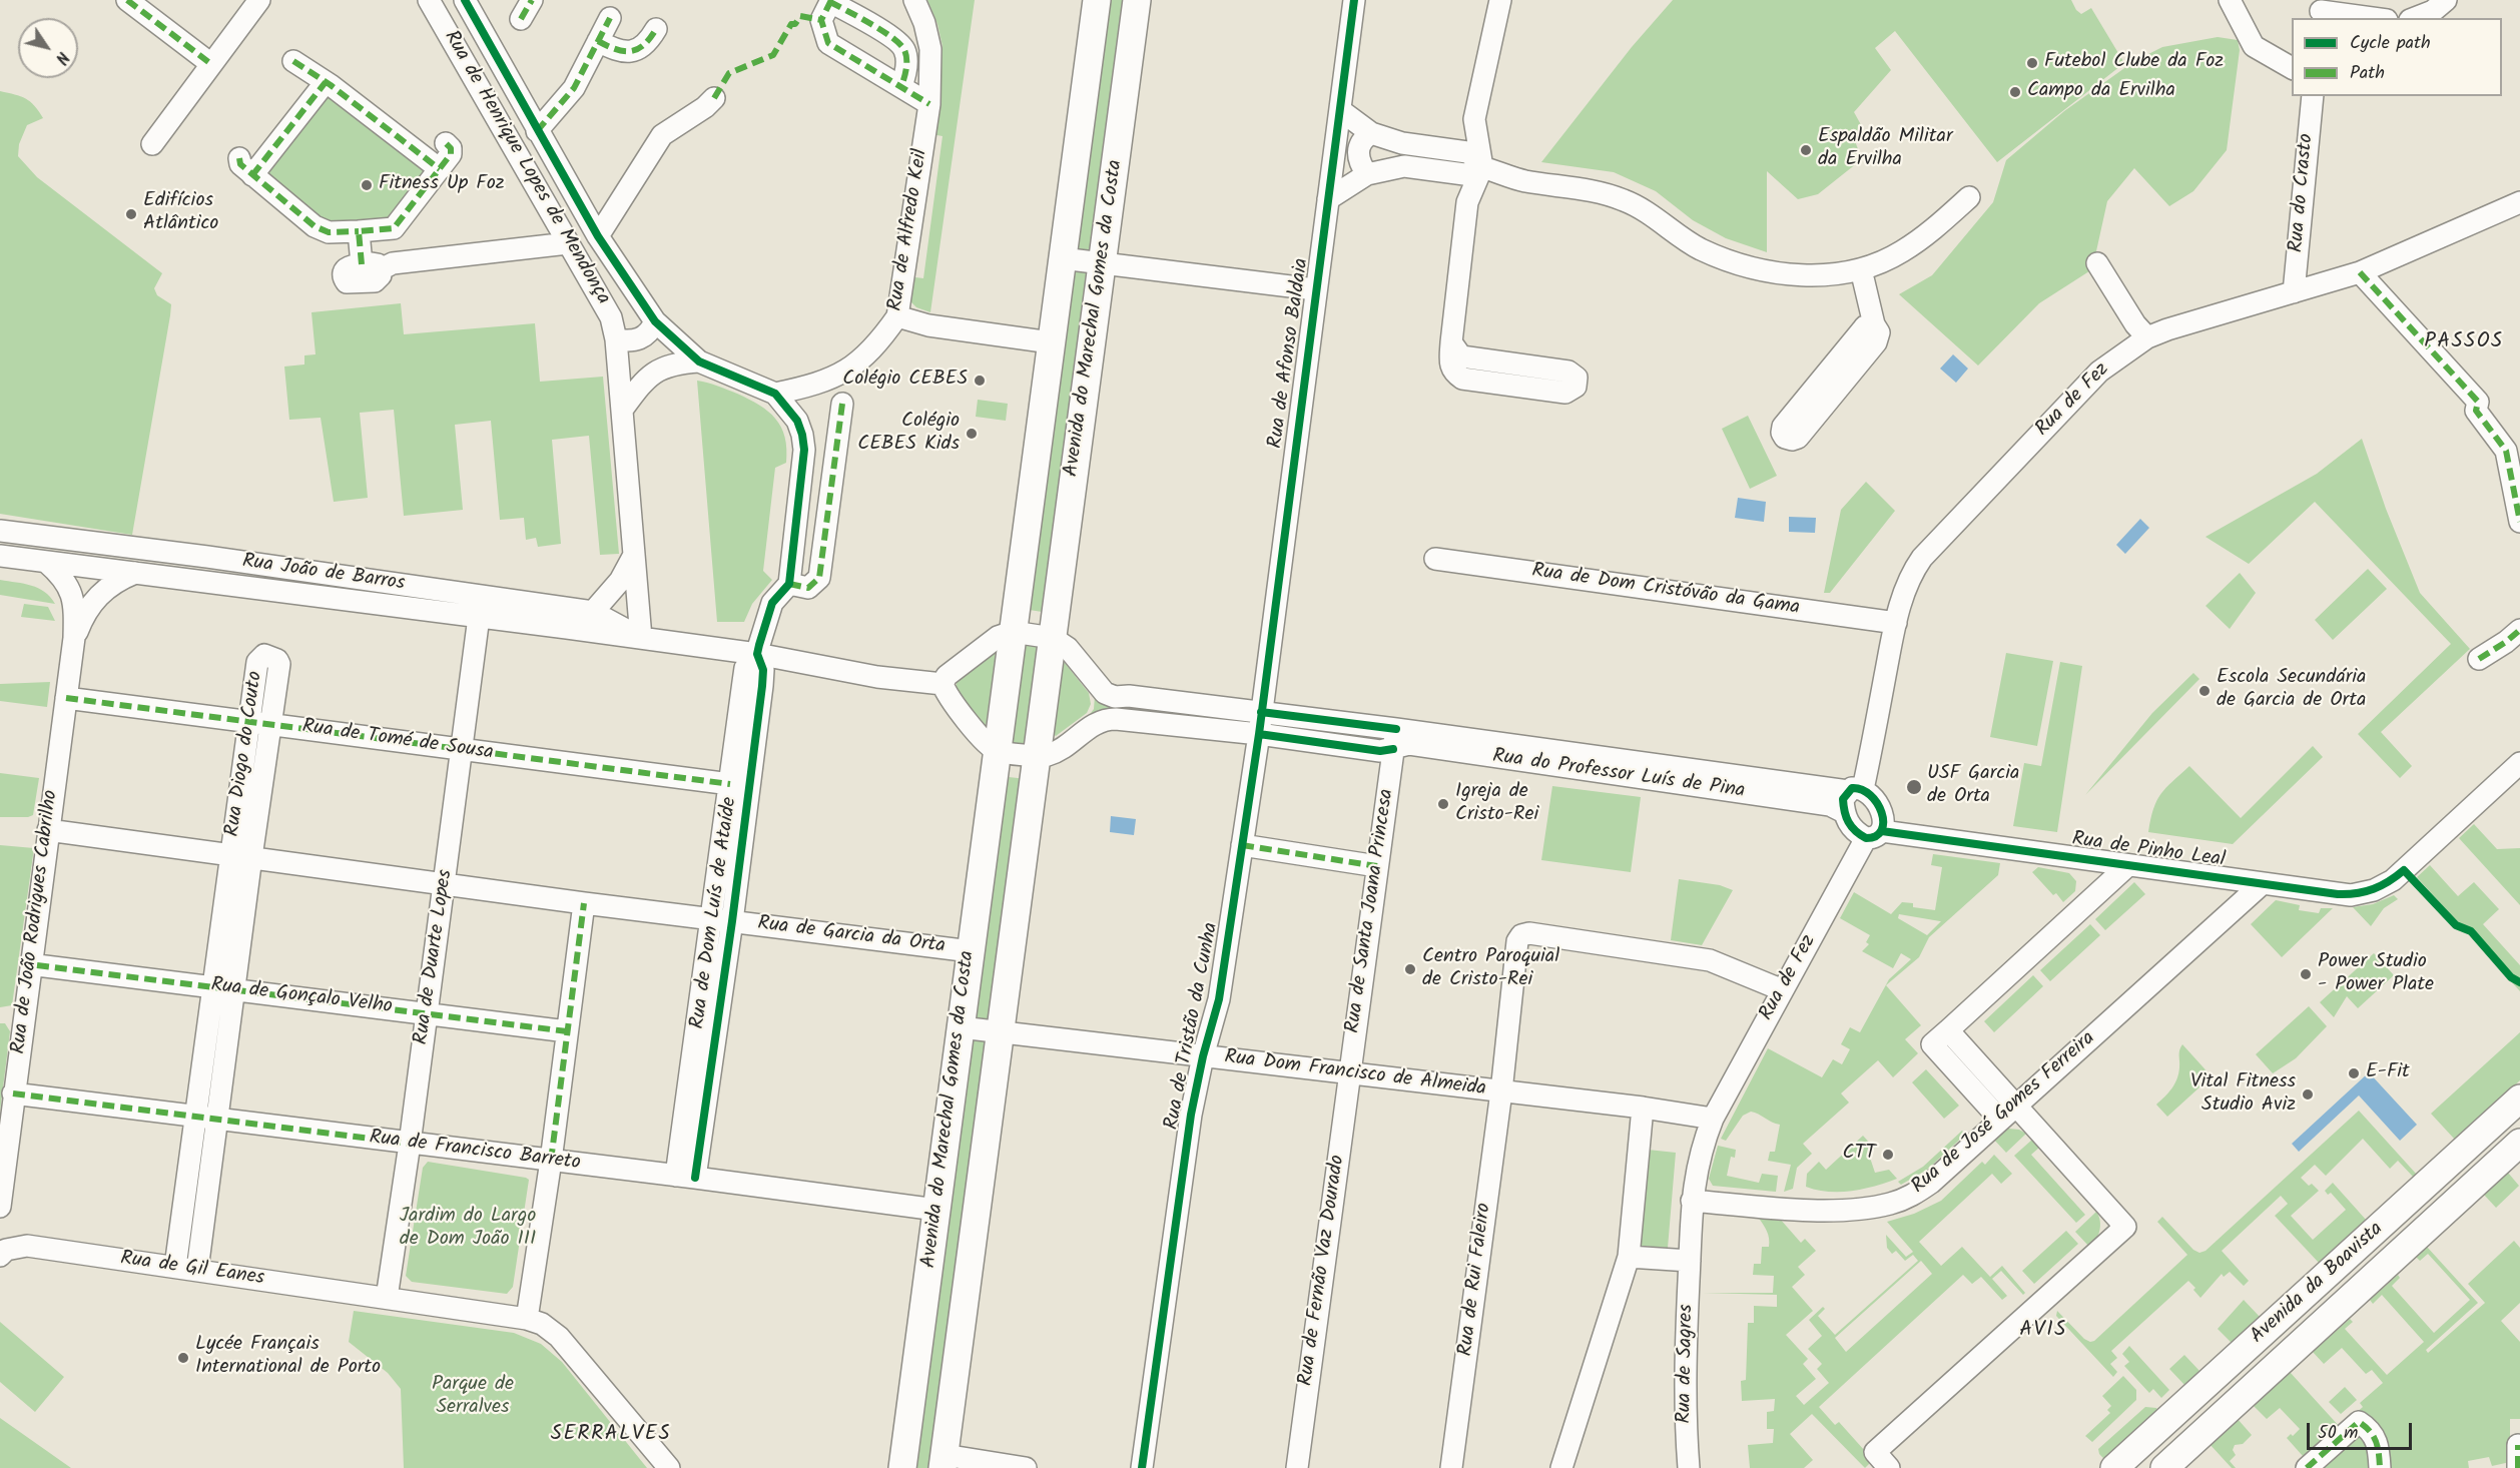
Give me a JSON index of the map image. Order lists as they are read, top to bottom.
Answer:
{
  "streets": {
    "main road": ["Avenida do Marechal Gomes da Costa", "Avenida da Boavista"],
    "street": [
      "Rua de Henrique Lopes de Mendonça",
      "Rua do Crasto",
      "Rua de Alfredo Keil",
      "Rua de Afonso Baldaia",
      "Rua de Fez",
      "Rua João de Barros",
      "Rua de Dom Cristóvão da Gama",
      "Rua de Tomé de Sousa",
      "Rua Diogo do Couto",
      "Rua do Professor Luís de Pina",
      "Rua de Pinho Leal",
      "Rua de Santa Joana Princesa",
      "Rua de Dom Luís de Ataíde",
      "Rua de João Rodrigues Cabrilho",
      "Rua de Garcia da Orta",
      "Rua de Duarte Lopes",
      "Rua de Gonçalo Velho",
      "Rua de Tristão da Cunha",
      "Rua Dom Francisco de Almeida",
      "Rua de José Gomes Ferreira",
      "Rua de Francisco Barreto",
      "Rua de Gil Eanes",
      "Rua de Fernão Vaz Dourado",
      "Rua de Rui Faleiro",
      "Rua de Sagres"
    ]
  },
  "crossings": [
    ["Rua de Henrique Lopes de Mendonça", "Rua João de Barros"],
    ["Rua do Crasto", "Rua de Fez"],
    ["Avenida do Marechal Gomes da Costa", "Rua de Garcia da Orta"],
    ["Avenida do Marechal Gomes da Costa", "Rua Dom Francisco de Almeida"],
    ["Avenida do Marechal Gomes da Costa", "Rua de Francisco Barreto"],
    ["Rua de Afonso Baldaia", "Rua de Tristão da Cunha"],
    ["Rua de Fez", "Rua de Dom Cristóvão da Gama"],
    ["Rua de Fez", "Rua do Professor Luís de Pina"],
    ["Rua de Fez", "Rua de Pinho Leal"],
    ["Rua de Fez", "Rua Dom Francisco de Almeida"],
    ["Rua de Fez", "Rua de José Gomes Ferreira"],
    ["Rua de Fez", "Rua de Rui Faleiro"],
    ["Rua de Fez", "Rua de Sagres"],
    ["Rua João de Barros", "Rua de Dom Luís de Ataíde"],
    ["Rua João de Barros", "Rua de João Rodrigues Cabrilho"],
    ["Rua João de Barros", "Rua de Duarte Lopes"],
    ["Rua de Tomé de Sousa", "Rua Diogo do Couto"],
    ["Rua de Tomé de Sousa", "Rua de Dom Luís de Ataíde"],
    ["Rua de Tomé de Sousa", "Rua de João Rodrigues Cabrilho"],
    ["Rua de Tomé de Sousa", "Rua de Duarte Lopes"],
    ["Rua Diogo do Couto", "Rua de Garcia da Orta"],
    ["Rua Diogo do Couto", "Rua de Gonçalo Velho"],
    ["Rua Diogo do Couto", "Rua de Francisco Barreto"],
    ["Rua Diogo do Couto", "Rua de Gil Eanes"],
    ["Rua do Professor Luís de Pina", "Rua de Santa Joana Princesa"],
    ["Rua de Pinho Leal", "Rua de José Gomes Ferreira"],
    ["Rua de Santa Joana Princesa", "Rua Dom Francisco de Almeida"],
    ["Rua de Santa Joana Princesa", "Rua de Fernão Vaz Dourado"],
    ["Rua de Dom Luís de Ataíde", "Rua de Garcia da Orta"],
    ["Rua de Dom Luís de Ataíde", "Rua de Francisco Barreto"],
    ["Rua de João Rodrigues Cabrilho", "Rua de Garcia da Orta"],
    ["Rua de João Rodrigues Cabrilho", "Rua de Francisco Barreto"],
    ["Rua de Garcia da Orta", "Rua de Duarte Lopes"],
    ["Rua de Duarte Lopes", "Rua de Gonçalo Velho"],
    ["Rua de Duarte Lopes", "Rua de Francisco Barreto"],
    ["Rua de Duarte Lopes", "Rua de Gil Eanes"],
    ["Rua de Tristão da Cunha", "Rua Dom Francisco de Almeida"],
    ["Rua Dom Francisco de Almeida", "Rua de Fernão Vaz Dourado"],
    ["Rua Dom Francisco de Almeida", "Rua de Rui Faleiro"],
    ["Rua de José Gomes Ferreira", "Rua de Sagres"]
  ],
  "districts": ["PASSOS", "AVIS", "SERRALVES"],
  "parks": ["Jardim do Largo de Dom João III", "Parque de Serralves"],
  "places": [
    "Futebol Clube da Foz",
    "Campo da Ervilha",
    "Espaldão Militar da Ervilha",
    "Fitness Up Foz",
    "Edifícios Atlântico",
    "Colégio CEBES",
    "Colégio CEBES Kids",
    "Escola Secundária de Garcia de Orta",
    "USF Garcia de Orta",
    "Igreja de Cristo-Rei",
    "Centro Paroquial de Cristo-Rei",
    "Power Studio - Power Plate",
    "E-Fit",
    "Vital Fitness Studio Aviz",
    "CTT",
    "Lycée Français International de Porto"
  ],
  "legend": ["Cycle path", "Path"],
  "scale_bar": "50 m",
  "north": "bottom right"
}
